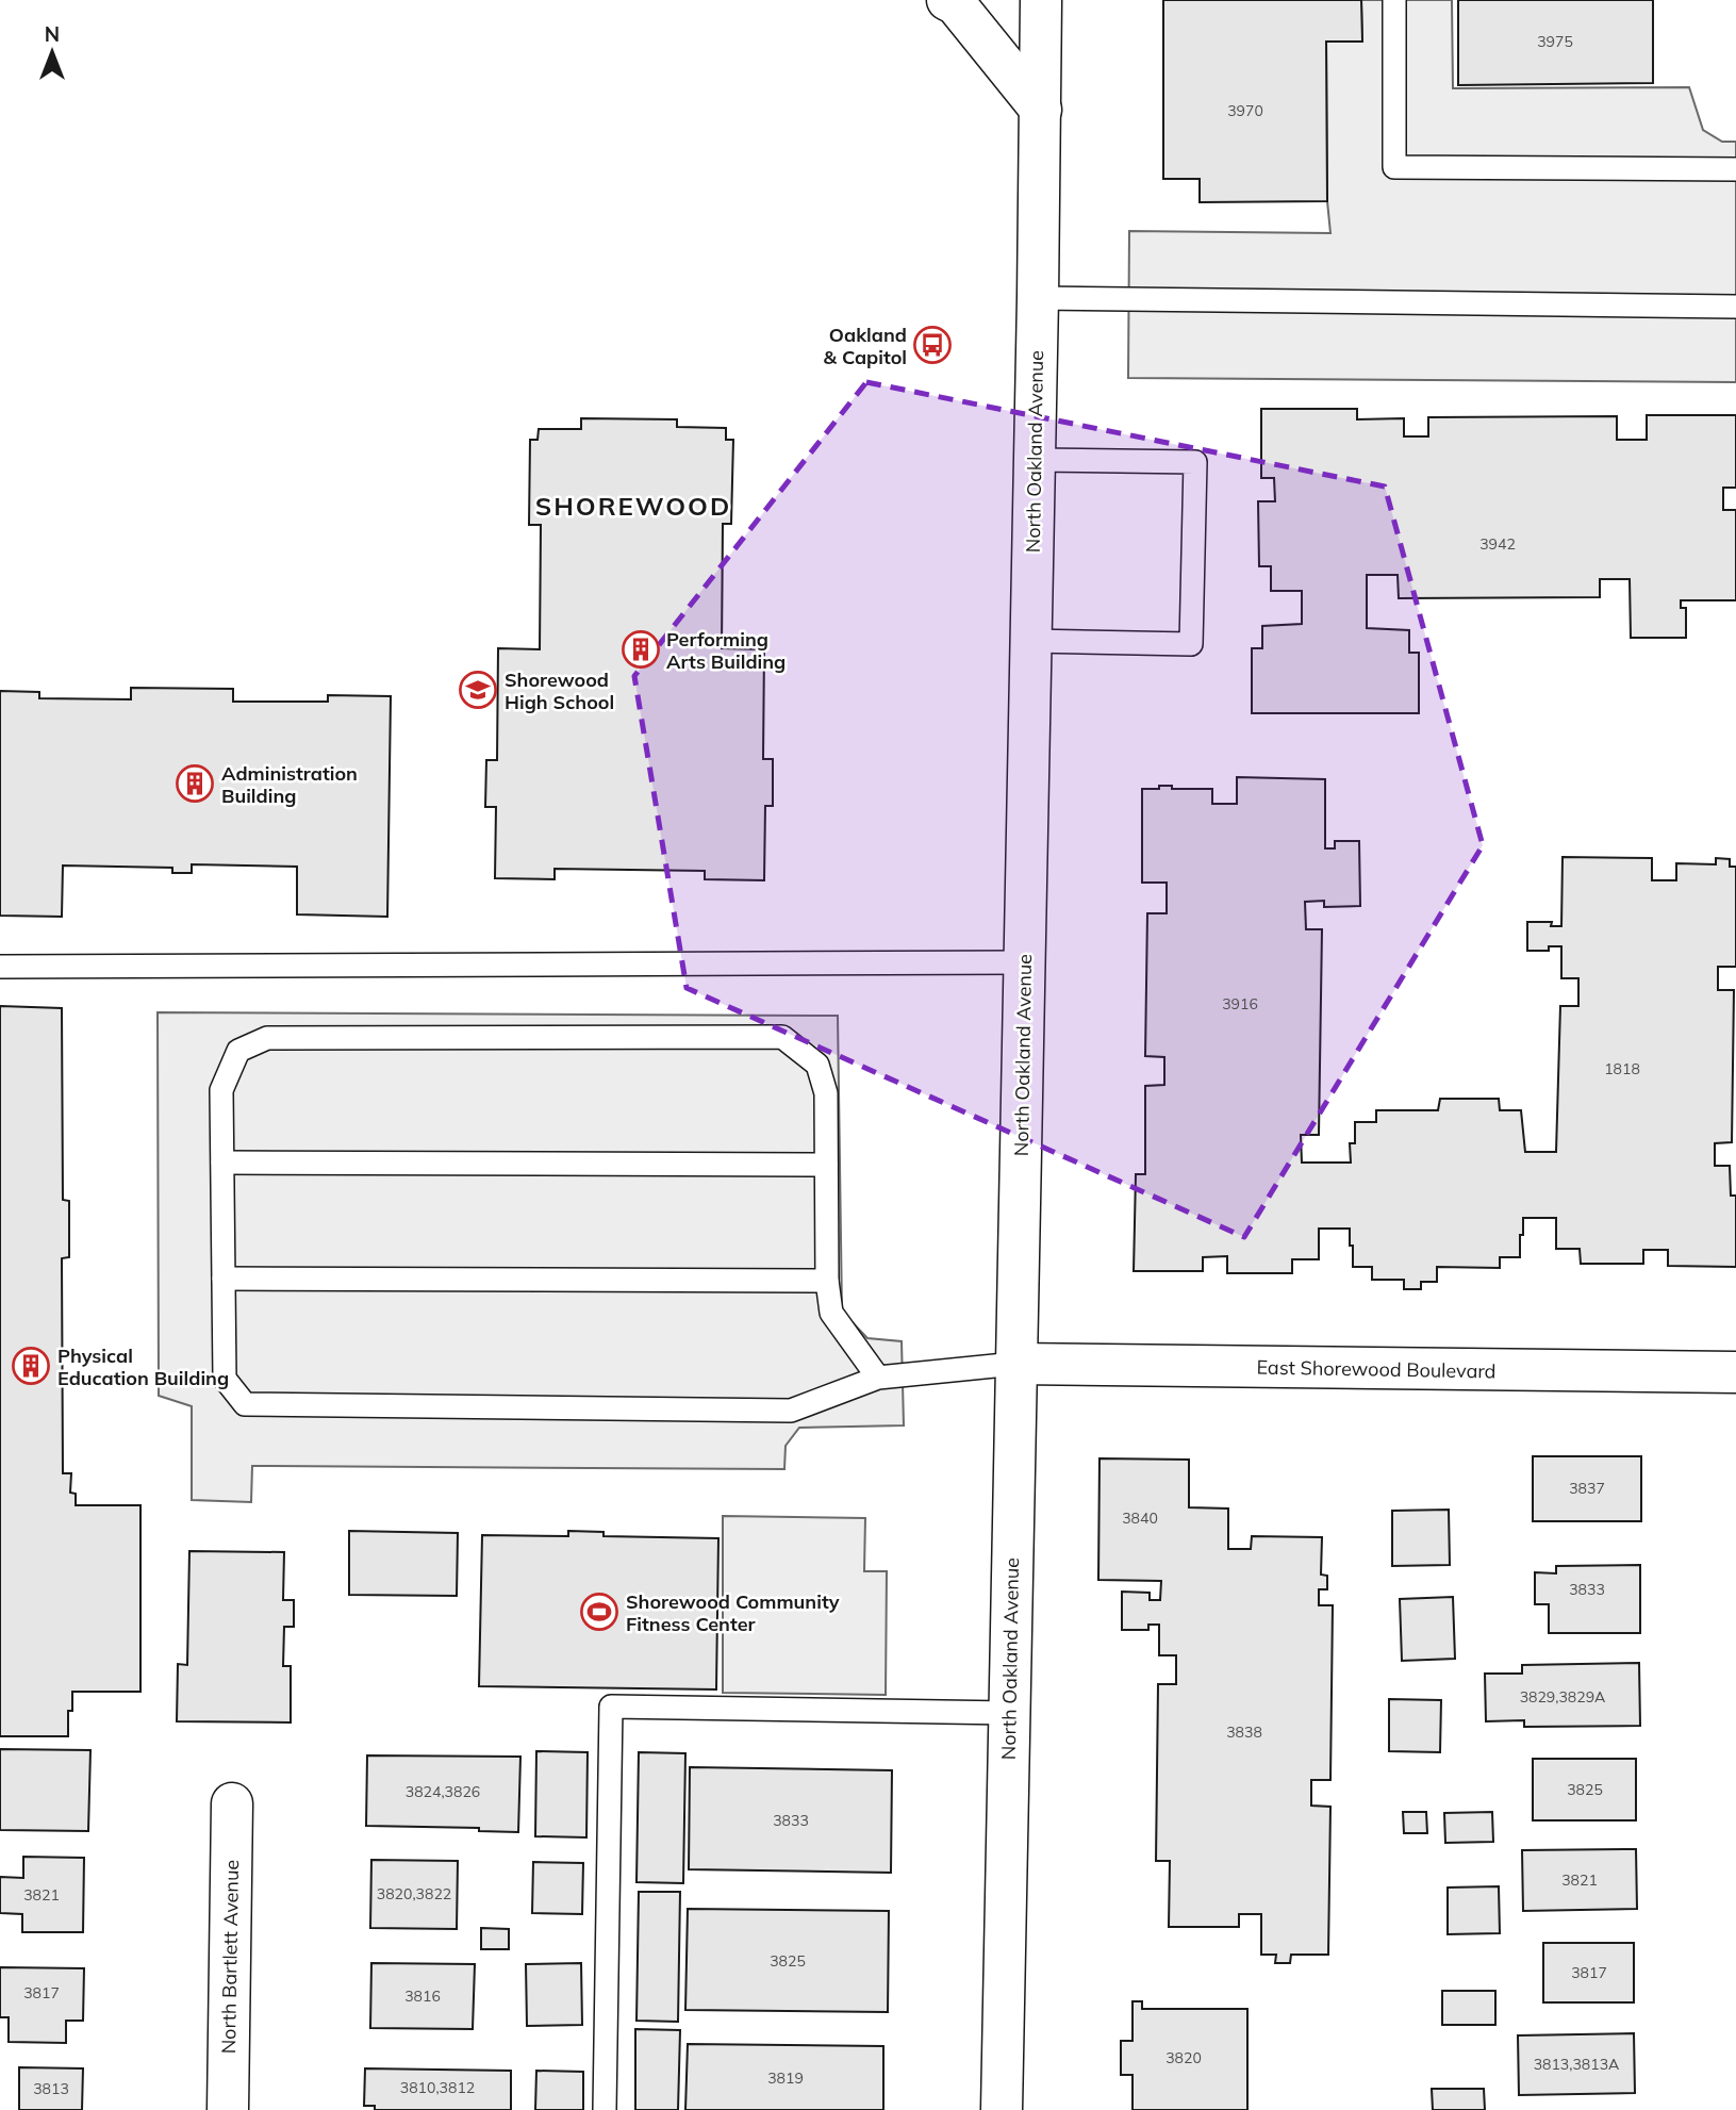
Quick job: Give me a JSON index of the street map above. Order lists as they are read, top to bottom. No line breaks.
{"streets":{"main road":["North Oakland Avenue","East Shorewood Boulevard","North Bartlett Avenue"]},"crossings":[["North Oakland Avenue","East Shorewood Boulevard"]],"districts":["SHOREWOOD"],"places":{"bus stop":["Oakland & Capitol"],"building":["Performing Arts Building","Administration Building","Physical Education Building"],"school or university":["Shorewood High School"],"sports":["Shorewood Community Fitness Center"]},"house_numbers":["3975","3970","3942","3916","1818","3837","3840","3833","3829,3829A","3838","3825","3824,3826","3833","3821","3820,3822","3821","3825","3817","3817","3816","3820","3813,3813A","3819","3810,3812","3813"],"north":"top"}
